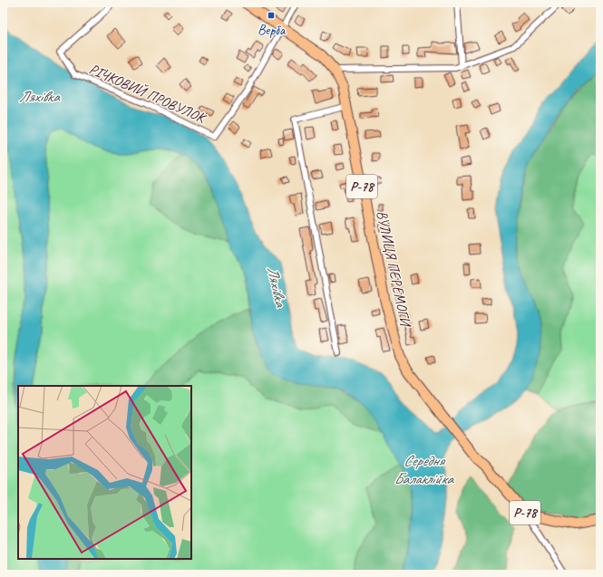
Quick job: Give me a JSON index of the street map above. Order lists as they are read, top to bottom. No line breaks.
{"streets":{"main road":["Р-78","ВУЛИЦЯ ПЕРЕМОГИ"],"street":["РІЧКОВИЙ ПРОВУЛОК"]},"crossings":[["РІЧКОВИЙ ПРОВУЛОК","ВУЛИЦЯ ПЕРЕМОГИ"],["Р-78","ВУЛИЦЯ ПЕРЕМОГИ"]],"water":["Ляхівка","Середня Балаклійка"],"places":{"transit":["Верба"]}}
